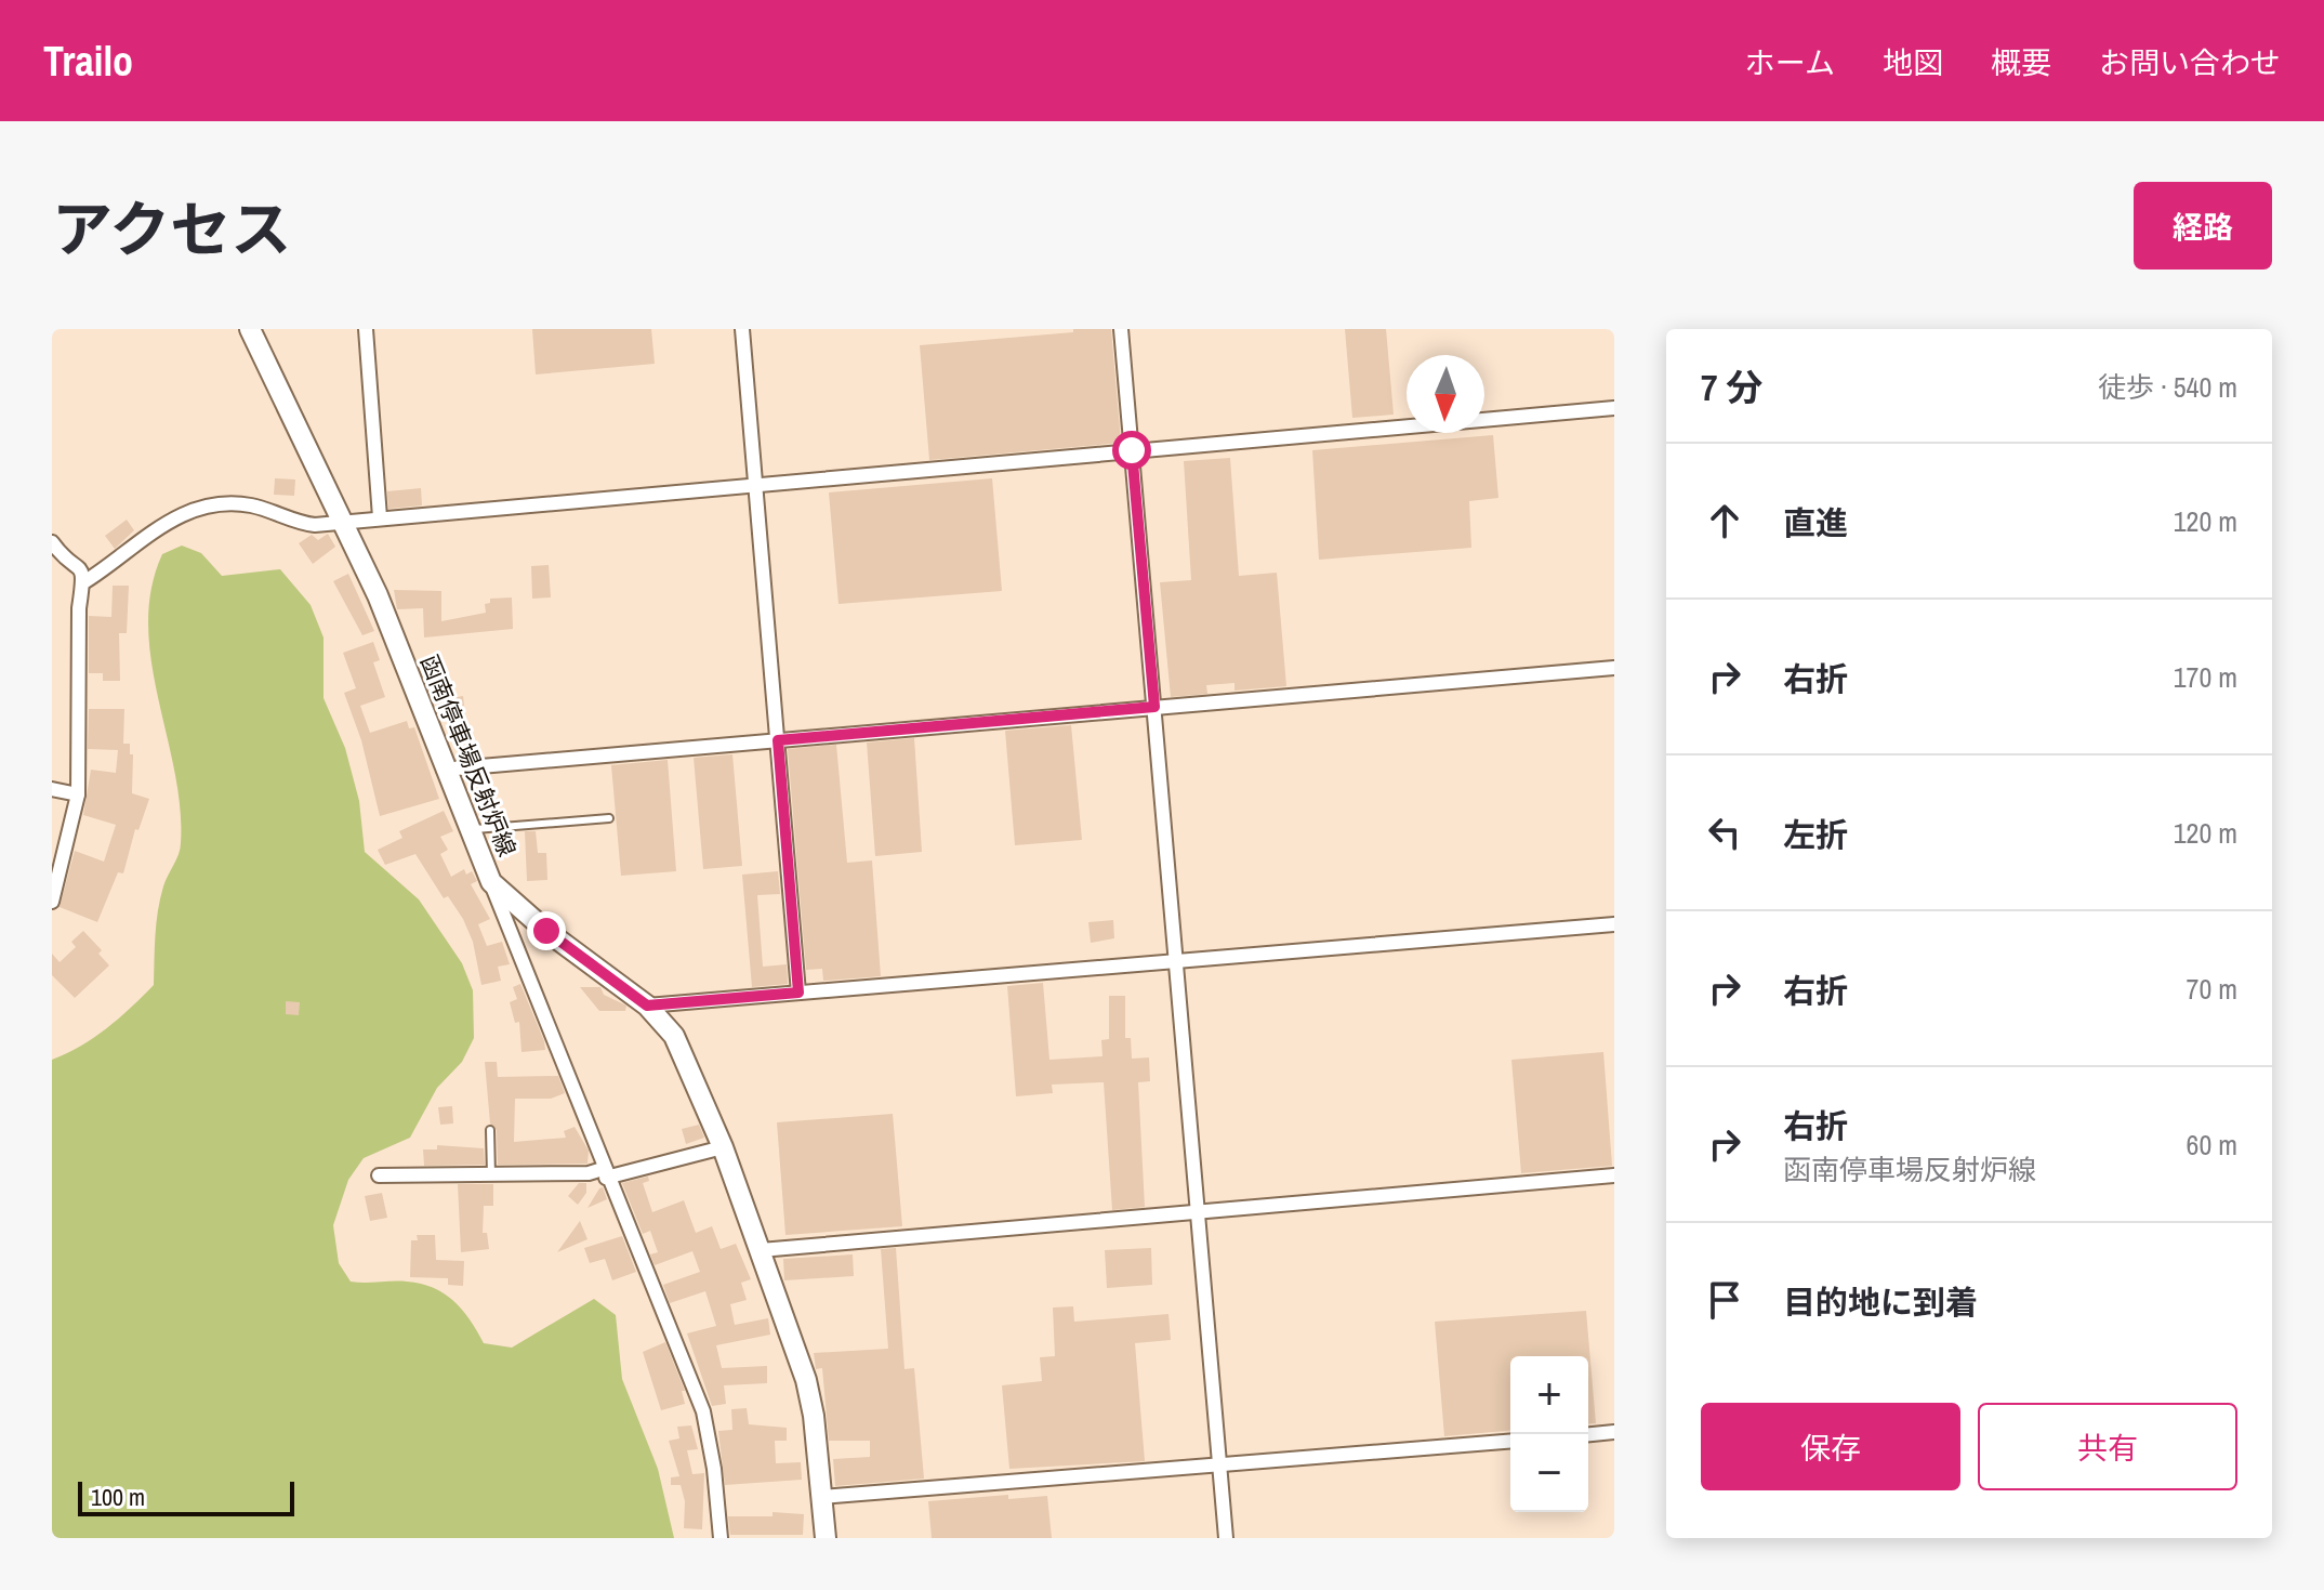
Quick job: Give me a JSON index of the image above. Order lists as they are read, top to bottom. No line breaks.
{"streets":{"main road":["函南停車場反射炉線"]},"scale_bar":"100 m","north":"bottom","page":{"header":"Trailo","nav":["ホーム","地図","概要","お問い合わせ"],"title":"アクセス","buttons":["経路",["保存","共有"]],"heading":["7 分","徒歩 · 540 m"],"list":[["直進","120 m"],["右折","170 m"],["左折","120 m"],["右折","70 m"],["右折","函南停車場反射炉線","60 m"],"目的地に到着"],"map_buttons":["+","−"],"scale":"100 m"}}
